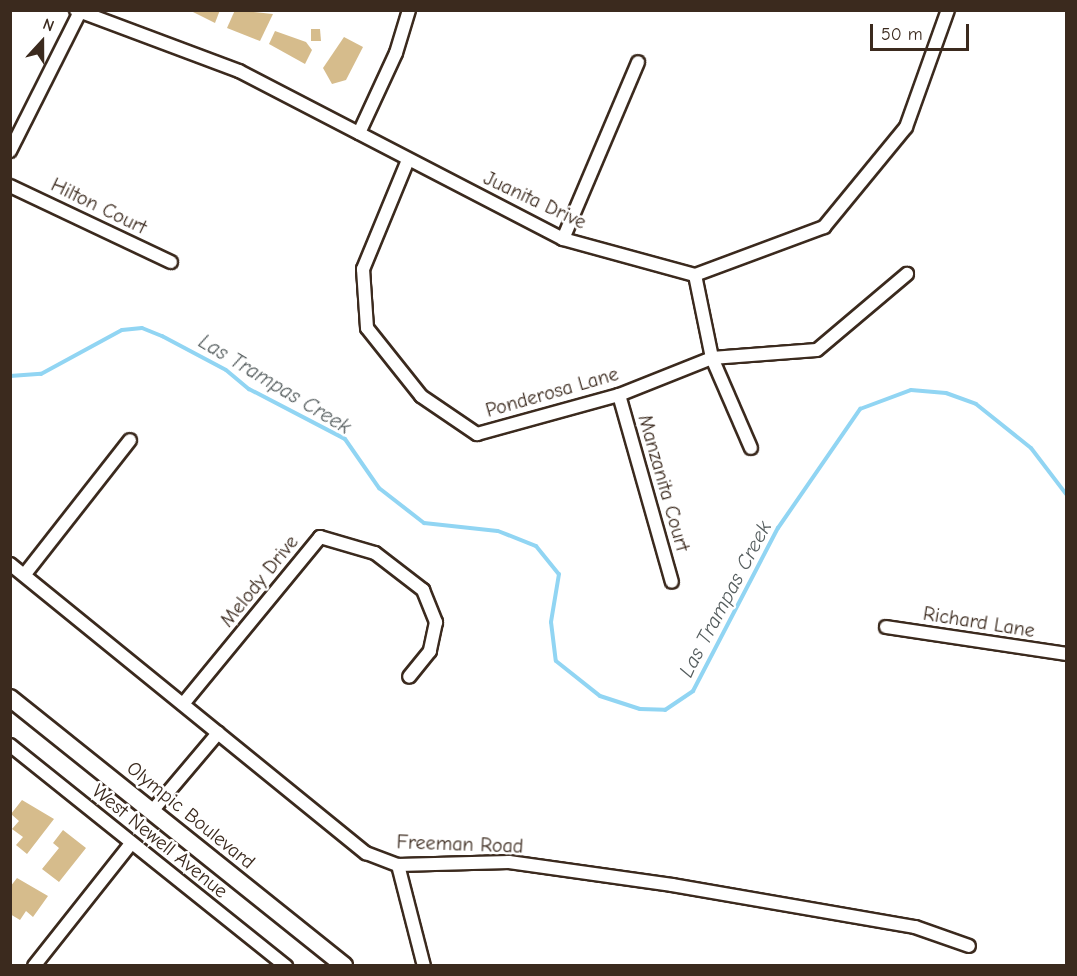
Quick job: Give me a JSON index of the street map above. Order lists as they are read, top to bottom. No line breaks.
{"streets":{"main road":["Olympic Boulevard"],"street":["Juanita Drive","Hilton Court","Ponderosa Lane","Manzanita Court","Melody Drive","Richard Lane","West Newell Avenue","Freeman Road"]},"crossings":[["Juanita Drive","Ponderosa Lane"],["Ponderosa Lane","Manzanita Court"],["Melody Drive","Freeman Road"]],"water":["Las Trampas Creek"],"scale_bar":"50 m","north":"top"}
